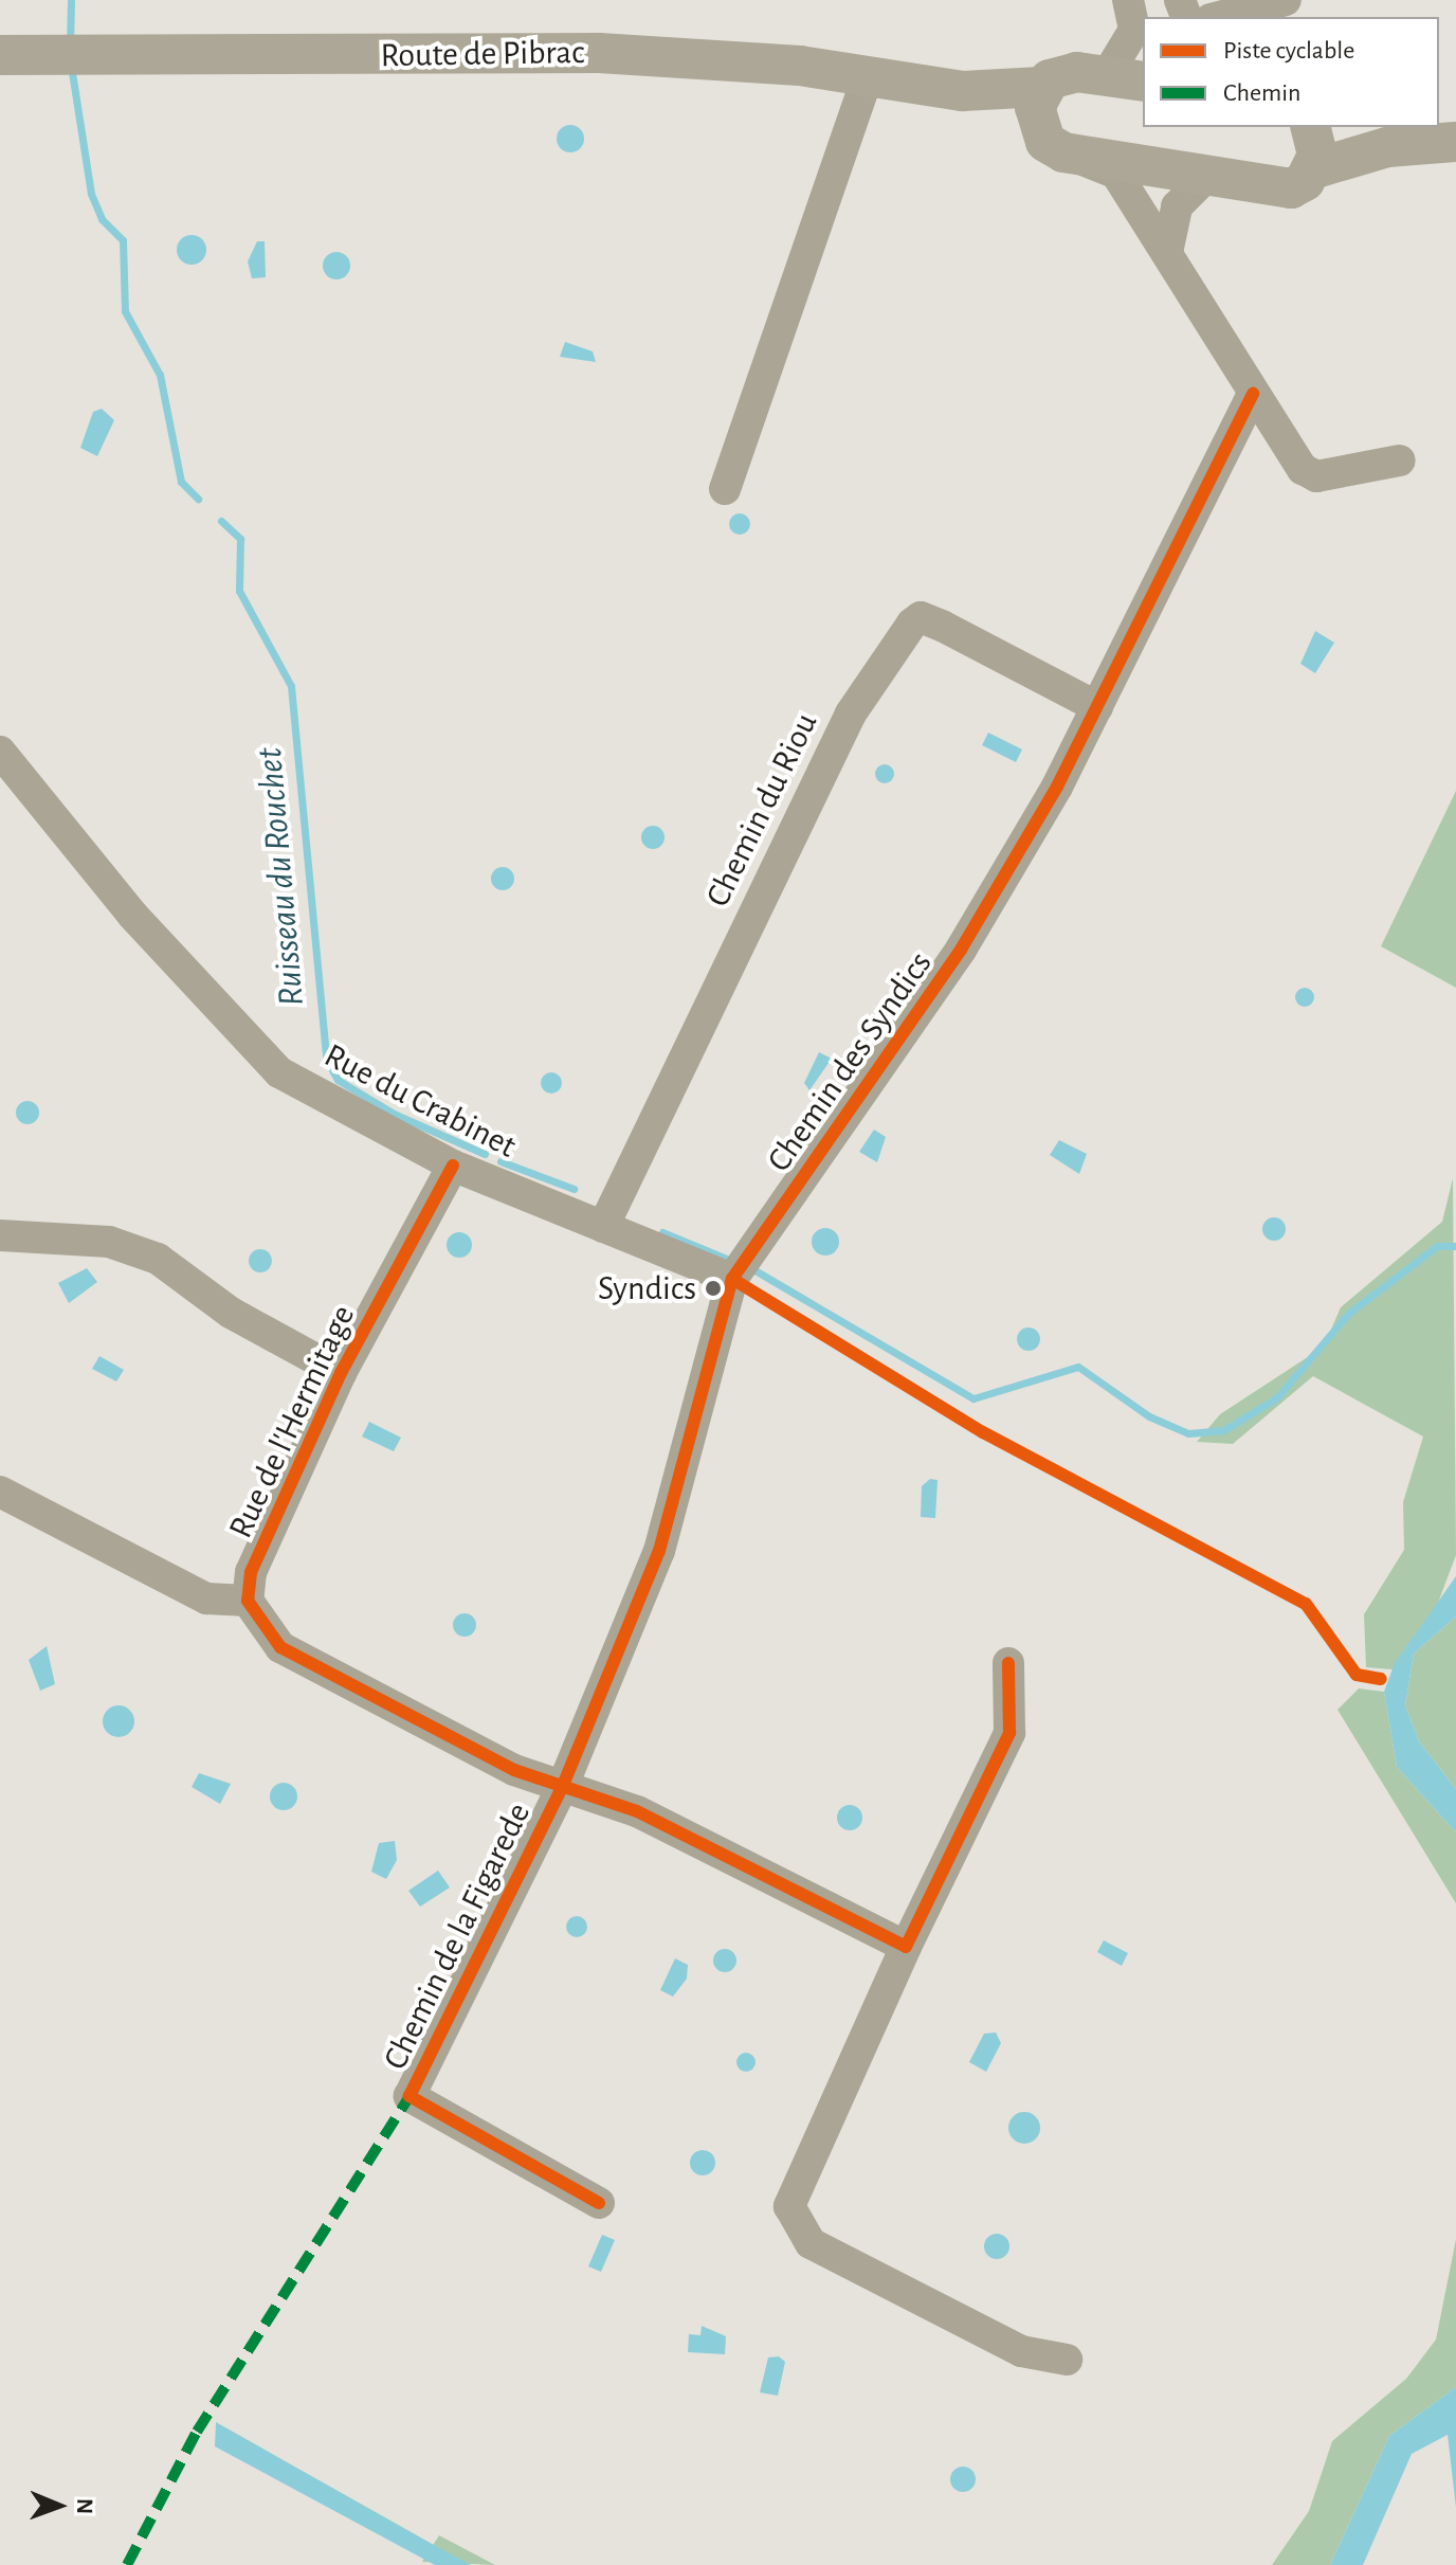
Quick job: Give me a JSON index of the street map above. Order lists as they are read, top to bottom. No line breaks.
{"streets":{"main road":["Route de Pibrac"],"street":["Chemin du Riou","Chemin des Syndics","Rue du Crabinet","Rue de l'Hermitage","Chemin de la Figarede"]},"crossings":[["Chemin du Riou","Chemin des Syndics"],["Chemin du Riou","Rue du Crabinet"],["Chemin des Syndics","Rue du Crabinet"],["Chemin des Syndics","Chemin de la Figarede"],["Rue du Crabinet","Rue de l'Hermitage"]],"water":["Ruisseau du Rouchet"],"places":["Syndics"],"legend":["Piste cyclable","Chemin"],"north":"right"}
